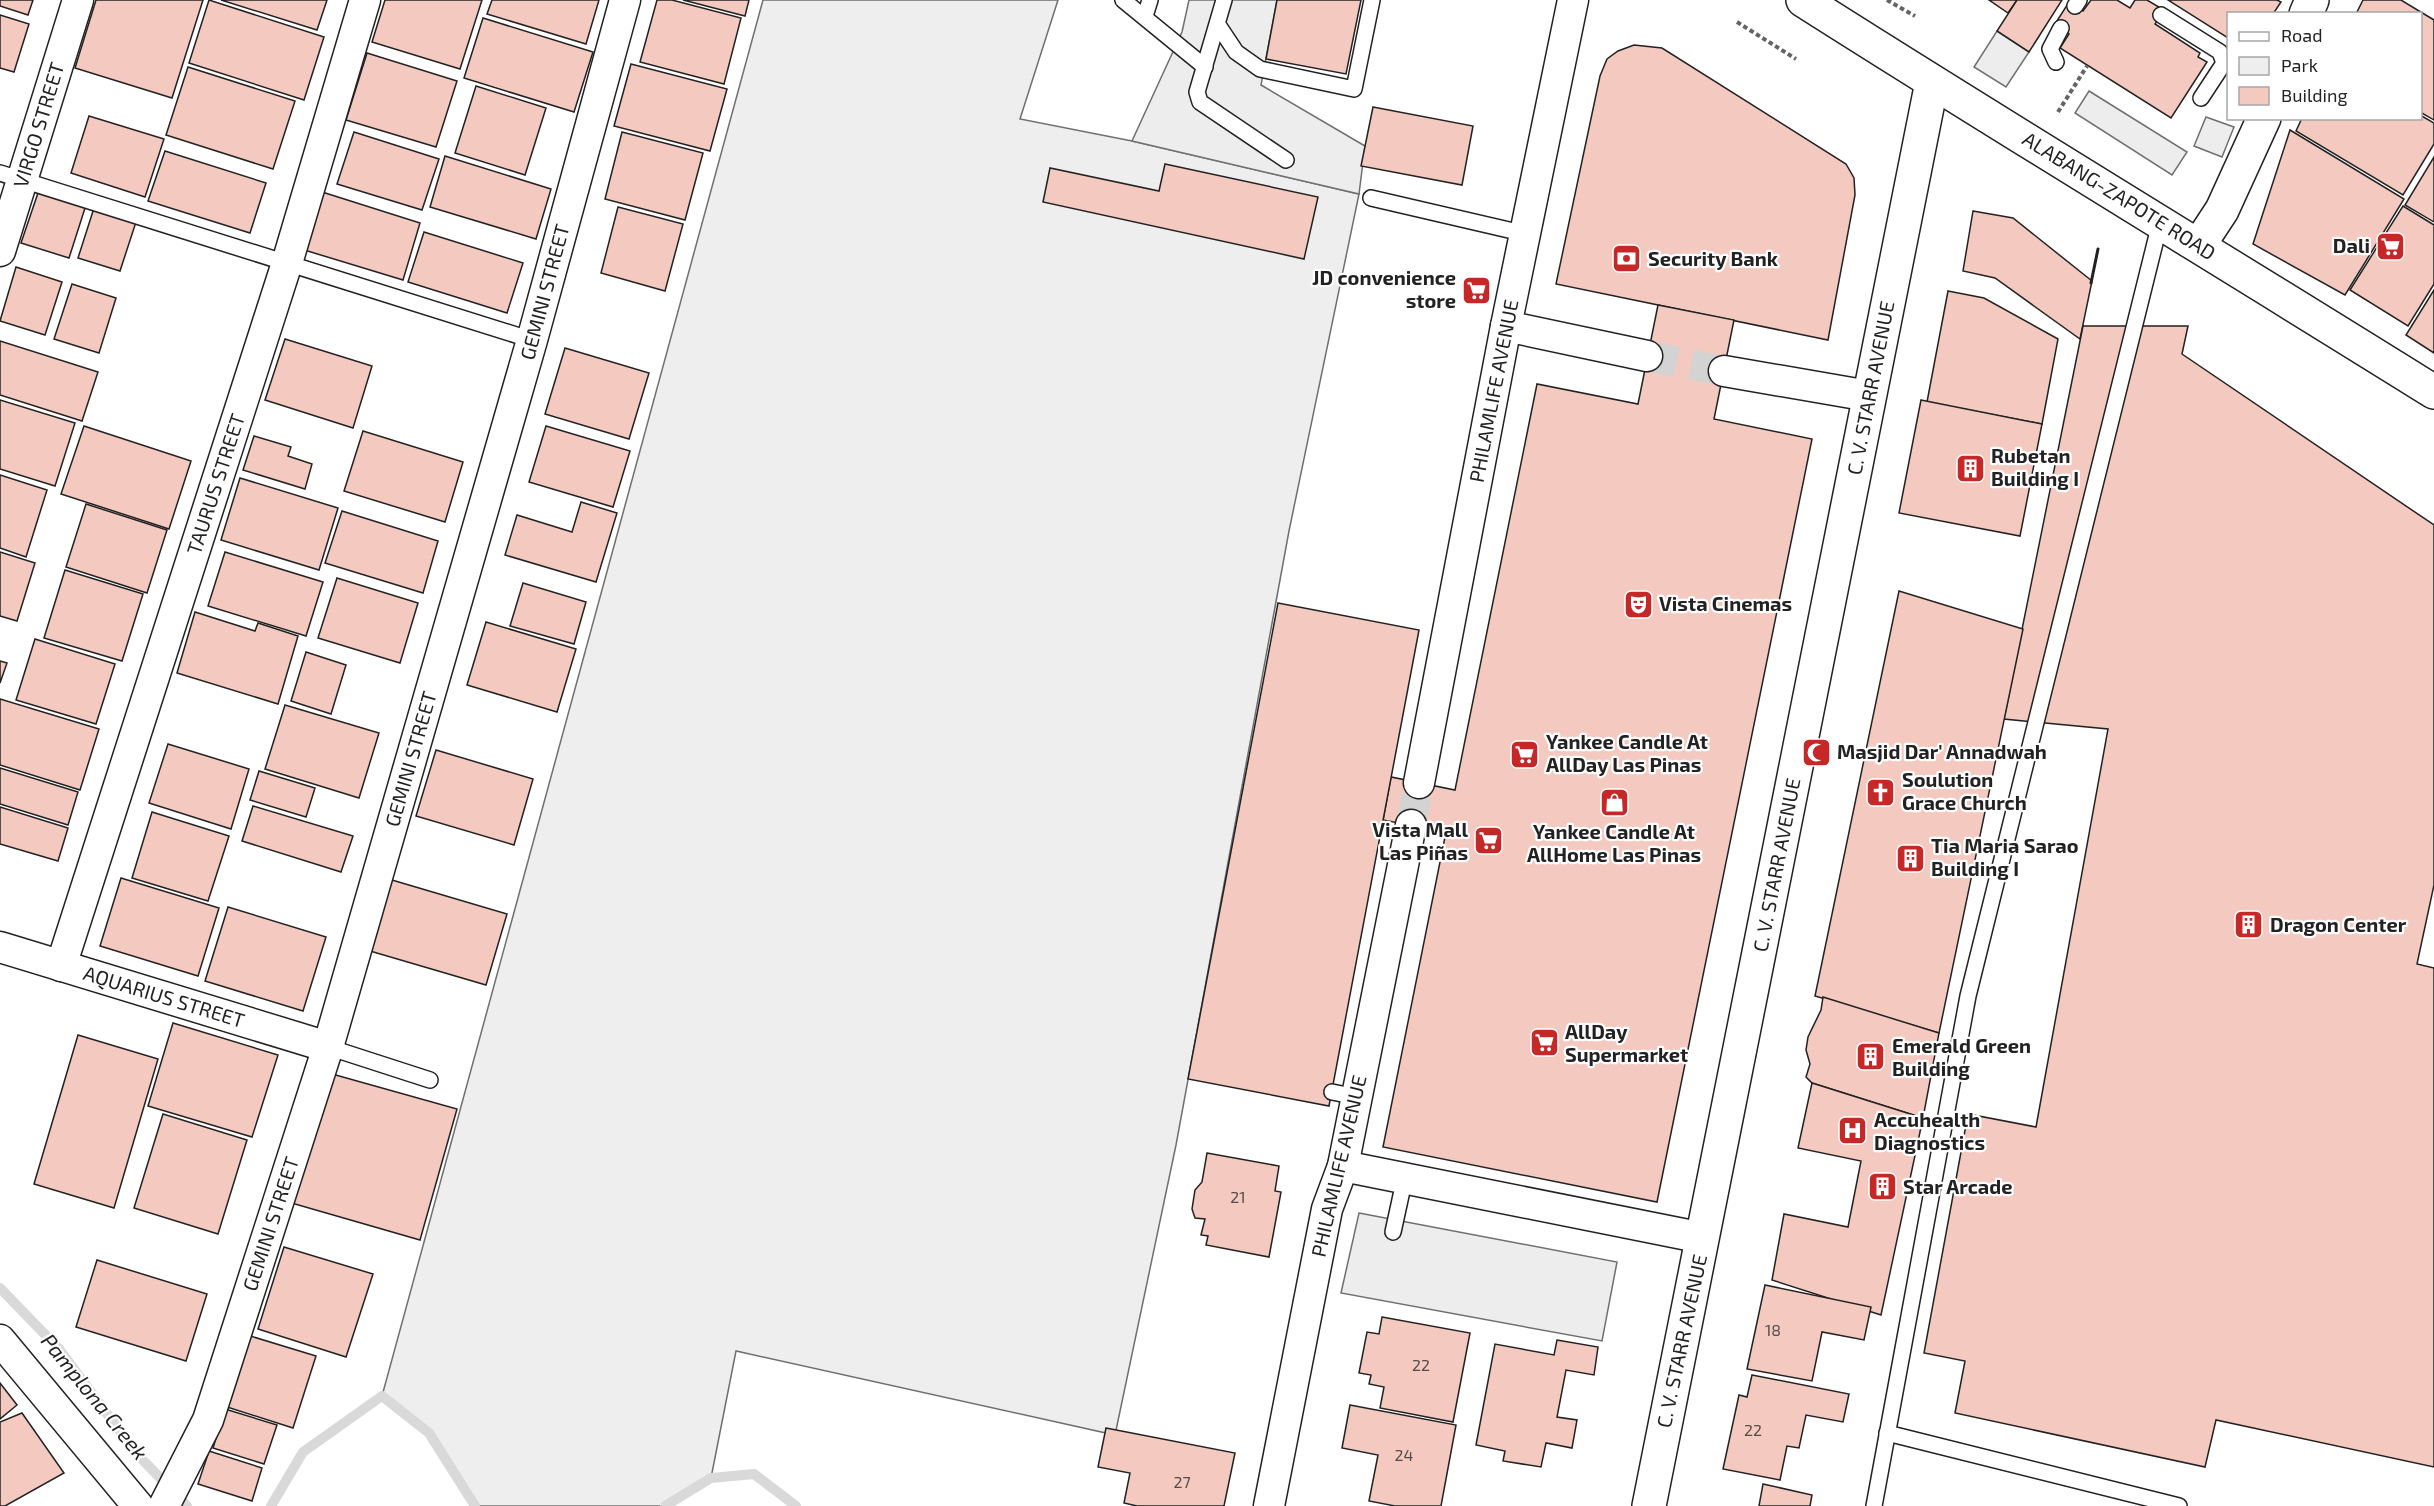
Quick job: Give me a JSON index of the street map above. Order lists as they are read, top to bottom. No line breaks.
{"streets":{"main road":["ALABANG-ZAPOTE ROAD","C. V. STARR AVENUE"],"street":["VIRGO STREET","GEMINI STREET","PHILAMLIFE AVENUE","TAURUS STREET","AQUARIUS STREET"]},"crossings":[["ALABANG-ZAPOTE ROAD","C. V. STARR AVENUE"],["GEMINI STREET","AQUARIUS STREET"],["TAURUS STREET","AQUARIUS STREET"]],"water":["Pamplona Creek"],"places":{"supermarket":["Dali","JD convenience store","Yankee Candle At AllDay Las Pinas","Vista Mall Las Piñas","AllDay Supermarket"],"bank":["Security Bank"],"building":["Rubetan Building I","Tia Maria Sarao Building I","Dragon Center","Emerald Green Building","Star Arcade"],"theatre":["Vista Cinemas"],"mosque":["Masjid Dar' Annadwah"],"church":["Soulution Grace Church"],"shop":["Yankee Candle At AllHome Las Pinas"],"hospital":["Accuhealth Diagnostics"]},"house_numbers":["21","18","22","22","24","27"],"legend":["Road","Park","Building"]}
